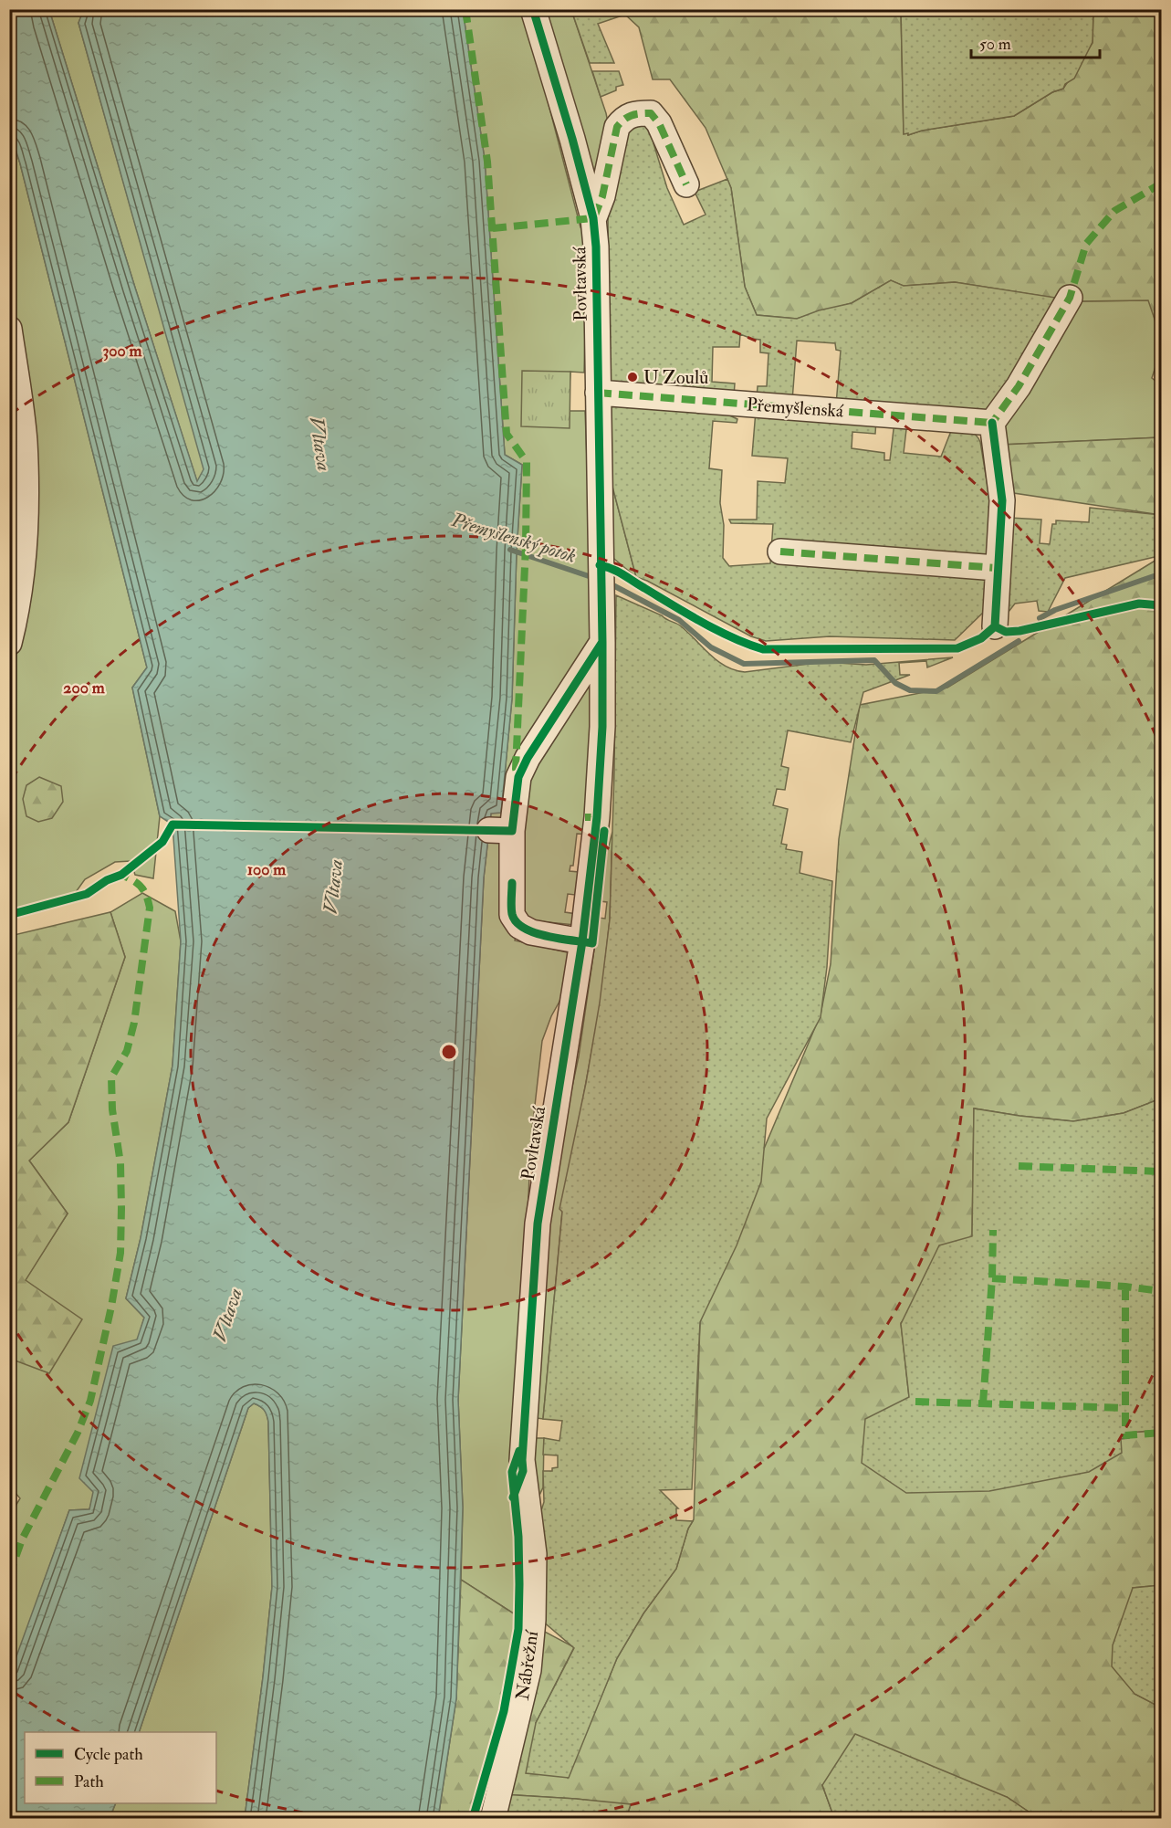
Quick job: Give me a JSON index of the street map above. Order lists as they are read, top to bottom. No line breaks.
{"streets":{"street":["Povltavská","Přemyšlenská","Nábřežní"]},"crossings":[["Povltavská","Přemyšlenská"],["Povltavská","Nábřežní"]],"water":["Vltava","Přemyšlenský potok"],"places":["U Zoulů"],"legend":["Cycle path","Path"],"scale_bar":"50 m","rings":["300 m","200 m","100 m"]}
